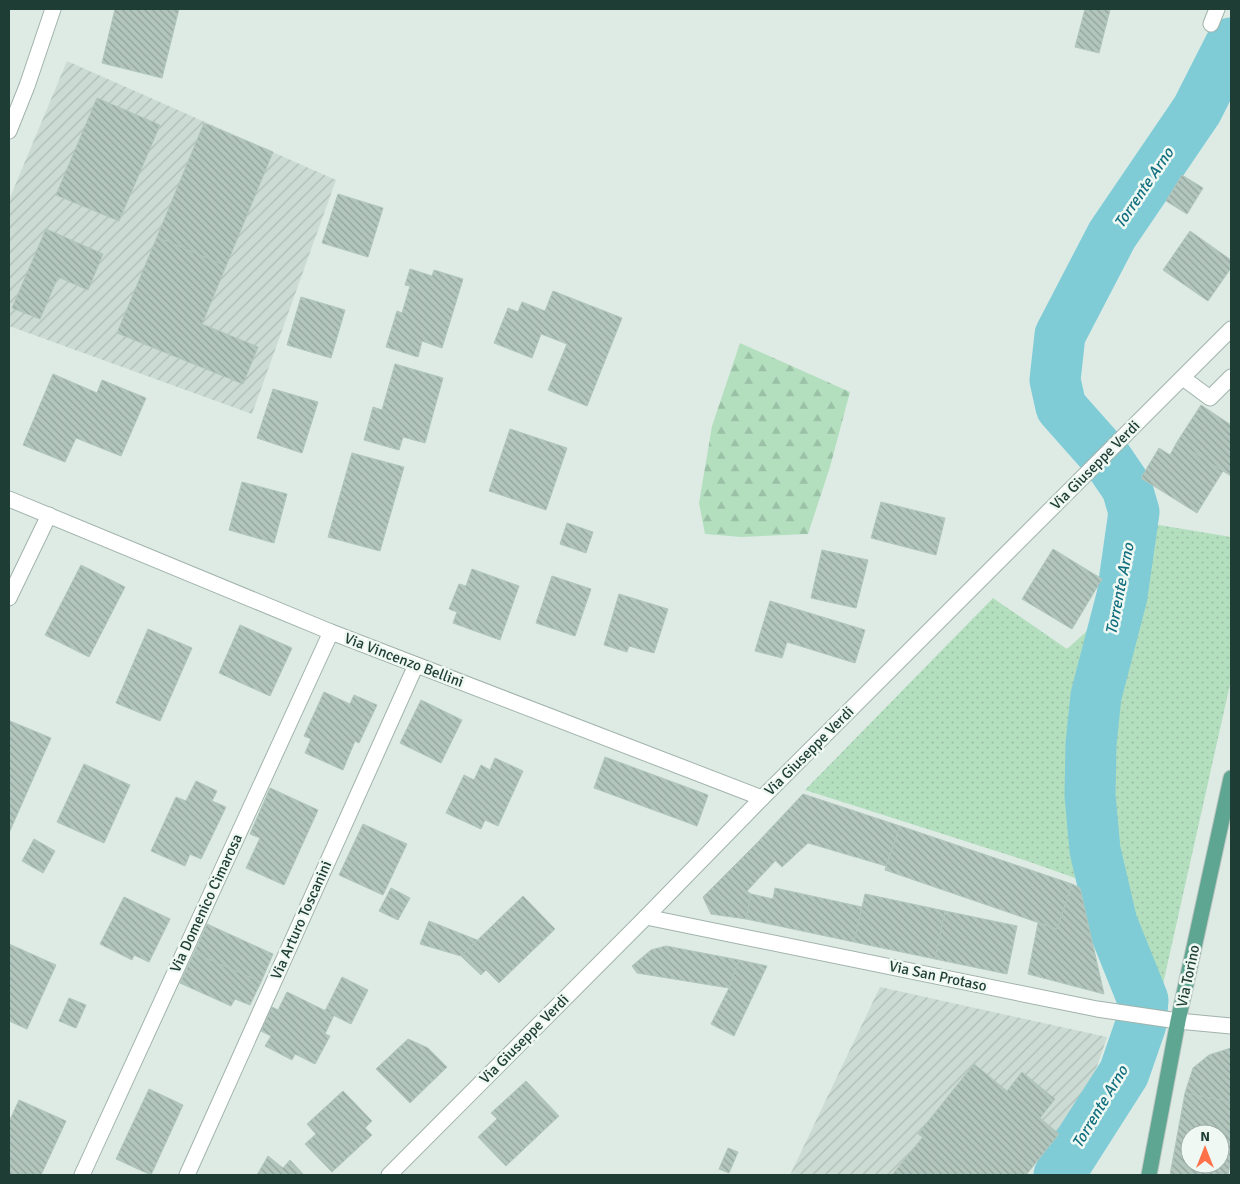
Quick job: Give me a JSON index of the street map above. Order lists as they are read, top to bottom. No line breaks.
{"streets":{"main road":["Via Torino"],"street":["Via Giuseppe Verdi","Via Vincenzo Bellini","Via Domenico Cimarosa","Via Arturo Toscanini","Via San Protaso"]},"crossings":[["Via Giuseppe Verdi","Via Vincenzo Bellini"],["Via Giuseppe Verdi","Via San Protaso"],["Via Vincenzo Bellini","Via Domenico Cimarosa"],["Via Vincenzo Bellini","Via Arturo Toscanini"],["Via San Protaso","Via Torino"]],"water":["Torrente Arno"],"north":"top"}
